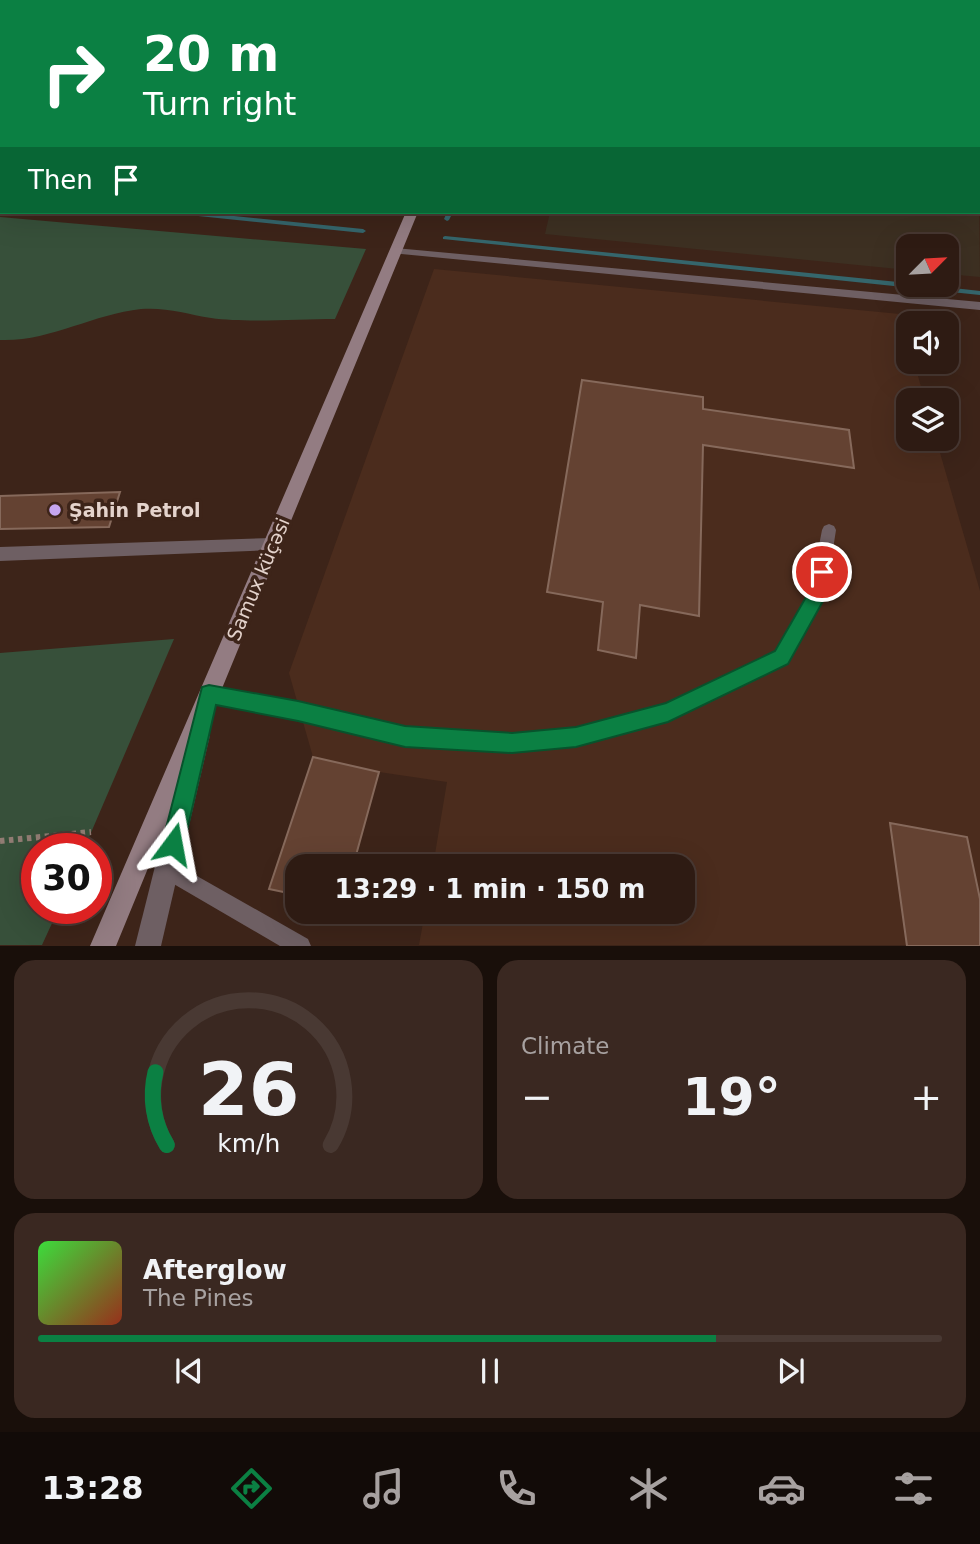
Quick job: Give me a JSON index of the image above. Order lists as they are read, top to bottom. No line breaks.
{"streets":{"main road":["Samux küçəsi"]},"places":["Şahin Petrol"],"north":"top right","page":{"turn":["20 m","Turn right"],"then":"Then","limit":"30","trip":"13:29 · 1 min · 150 m","tile":"Climate","heat":["−","19°","+"],"song":["Afterglow","The Pines"],"tabs":"13:28","gauge":["26","km/h"]}}
